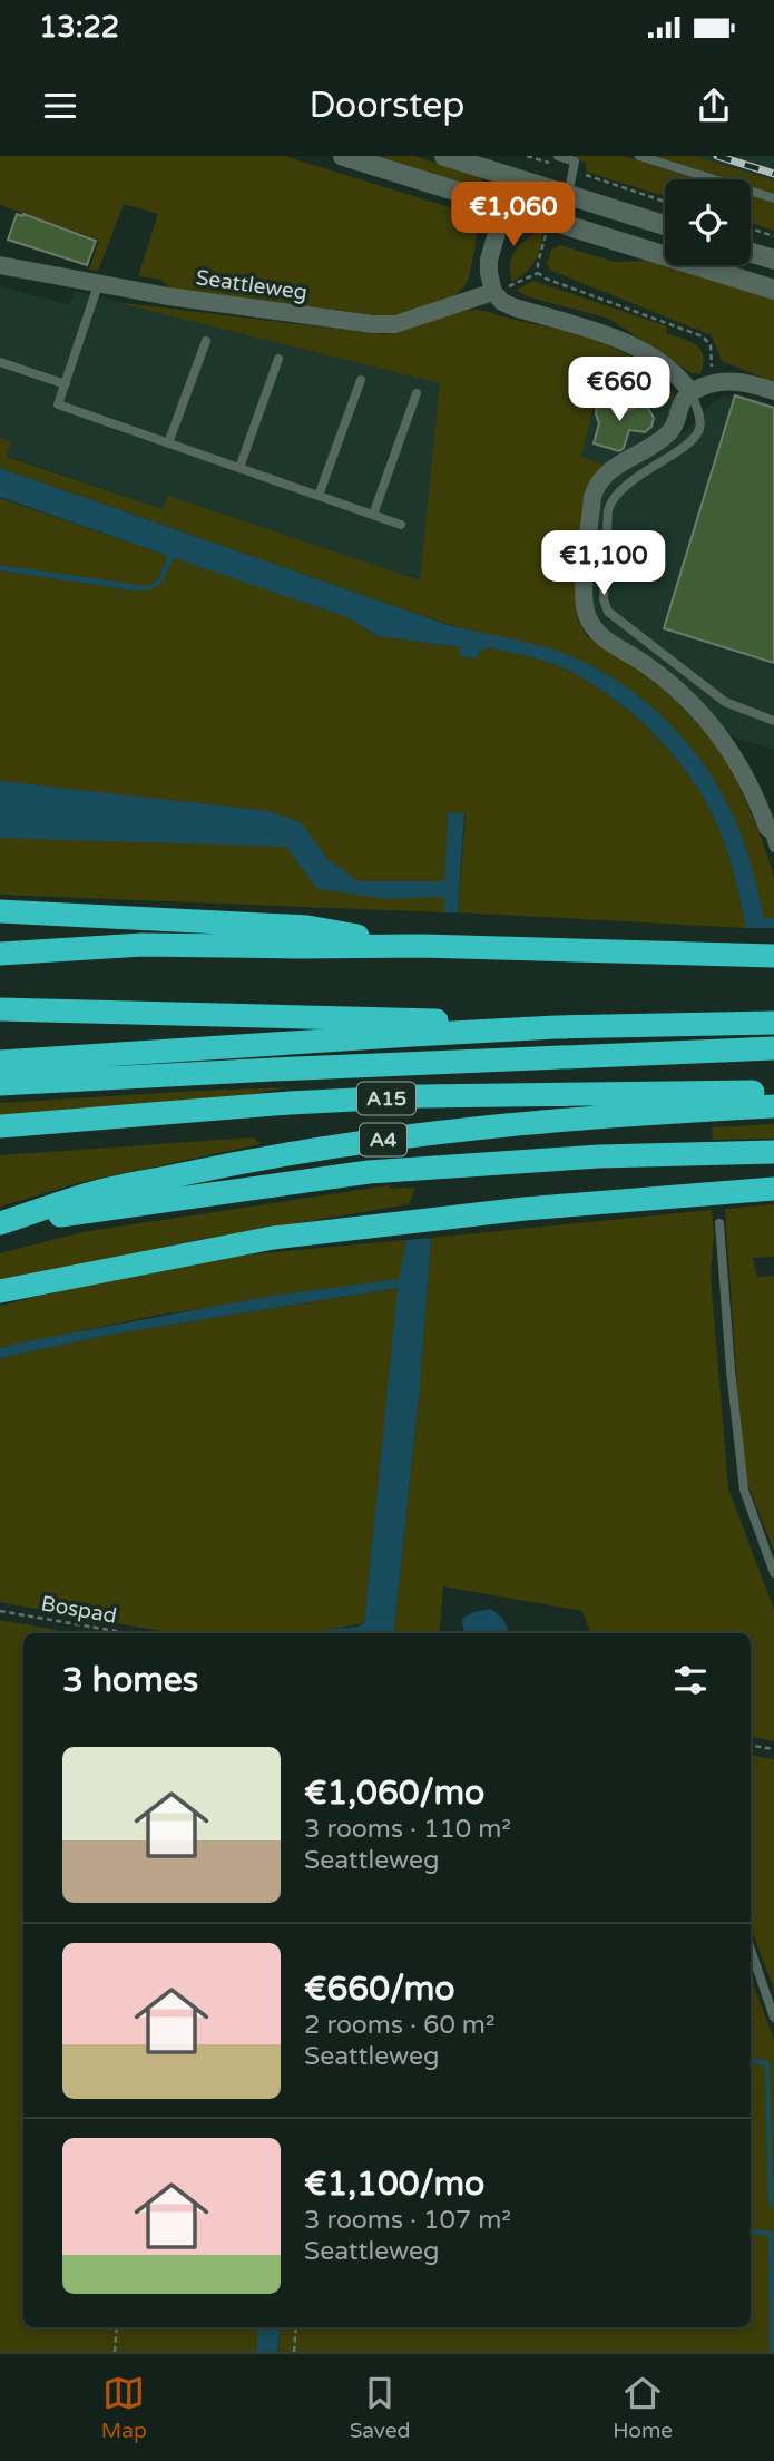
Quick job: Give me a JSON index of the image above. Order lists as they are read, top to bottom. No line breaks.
{"streets":{"highway":["A15","A4"],"street":["Seattleweg"],"path":["Bospad"]},"page":{"status":"13:22","header":"Doorstep","price":["€1,060","€660","€1,100"],"heading":"3 homes","list":[{"name":"€1,060/mo","note":"3 rooms · 110 m² · Seattleweg"},{"name":"€660/mo","note":"2 rooms · 60 m² · Seattleweg"},{"name":"€1,100/mo","note":"3 rooms · 107 m² · Seattleweg"}],"tabs":["Map","Saved","Home"]}}
